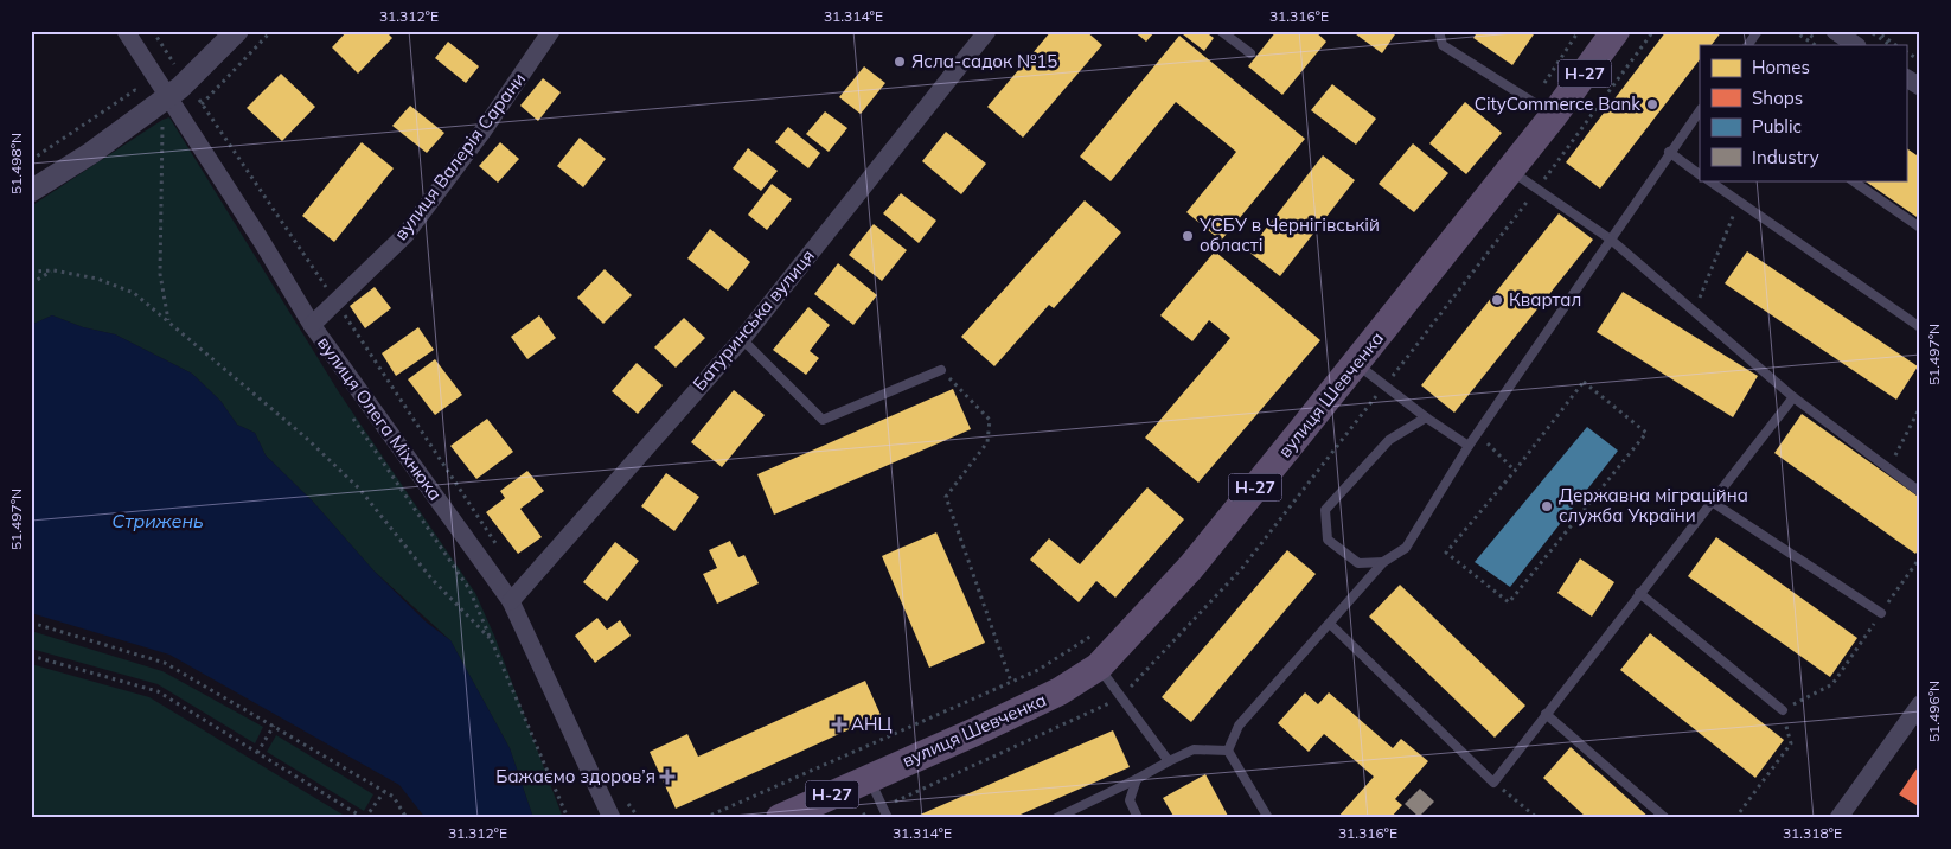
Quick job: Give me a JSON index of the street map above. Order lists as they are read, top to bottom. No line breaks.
{"streets":{"main road":["Н-27","вулиця Шевченка"],"street":["вулиця Валерія Сарани","Батуринська вулиця","вулиця Олега Міхнюка"]},"crossings":[["вулиця Валерія Сарани","вулиця Олега Міхнюка"],["Батуринська вулиця","вулиця Олега Міхнюка"]],"water":["Стрижень"],"places":{"other":["Ясла-садок №15","CityCommerce Bank","УСБУ в Чернігівській області","Квартал","Державна міграційна служба України"],"health":["АНЦ","Бажаємо здоров’я"]},"legend":["Homes","Shops","Public","Industry"],"coordinates":["31.312°E","31.314°E","31.316°E","51.498°N","51.497°N","51.496°N","31.318°E"]}
